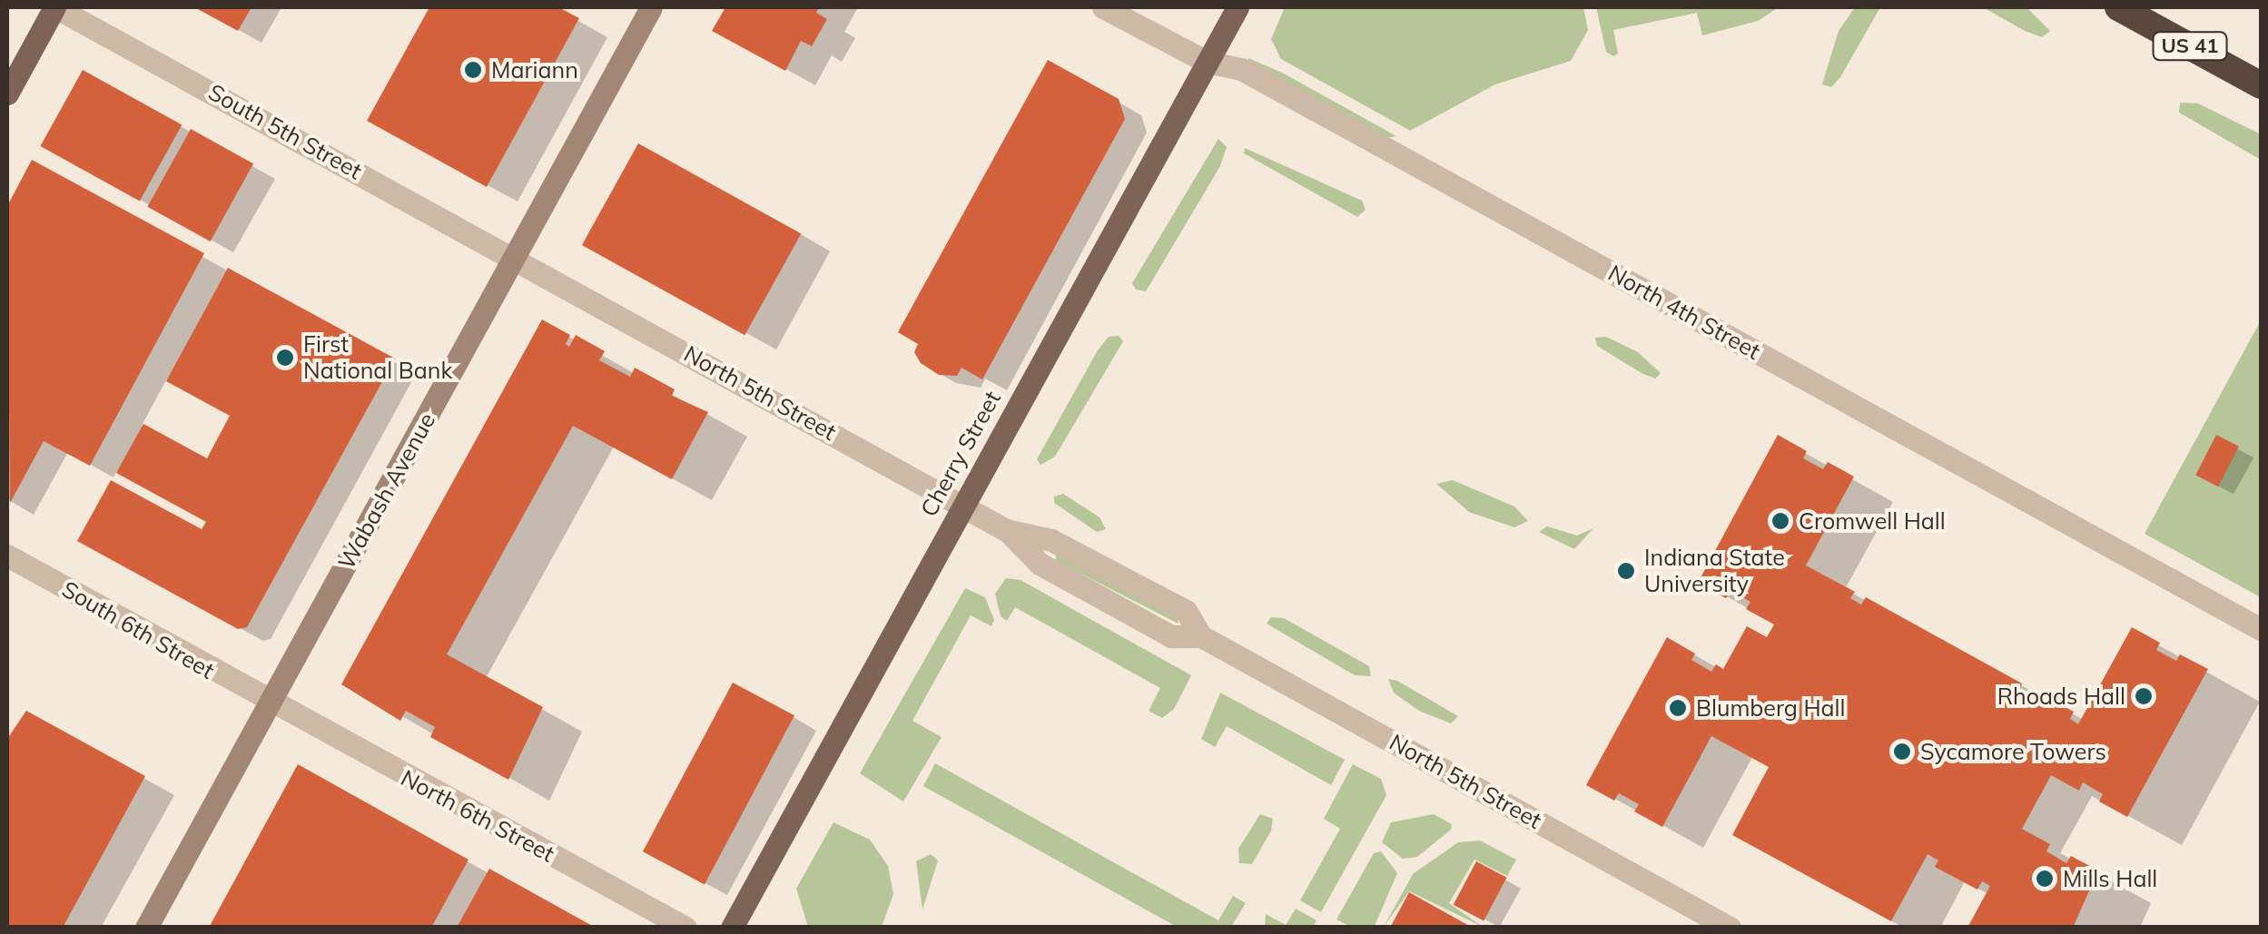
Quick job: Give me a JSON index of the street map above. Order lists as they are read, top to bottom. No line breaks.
{"streets":{"highway":["US 41"],"main road":["Cherry Street"],"street":["South 5th Street","North 4th Street","North 5th Street","Wabash Avenue","South 6th Street","North 6th Street"]},"crossings":[["South 5th Street","North 5th Street"],["South 5th Street","Wabash Avenue"],["North 4th Street","Cherry Street"],["North 5th Street","Cherry Street"],["North 5th Street","Wabash Avenue"],["Wabash Avenue","South 6th Street"],["Wabash Avenue","North 6th Street"],["South 6th Street","North 6th Street"]],"places":["Mariann","First National Bank","Cromwell Hall","Indiana State University","Rhoads Hall","Blumberg Hall","Sycamore Towers","Mills Hall"]}
